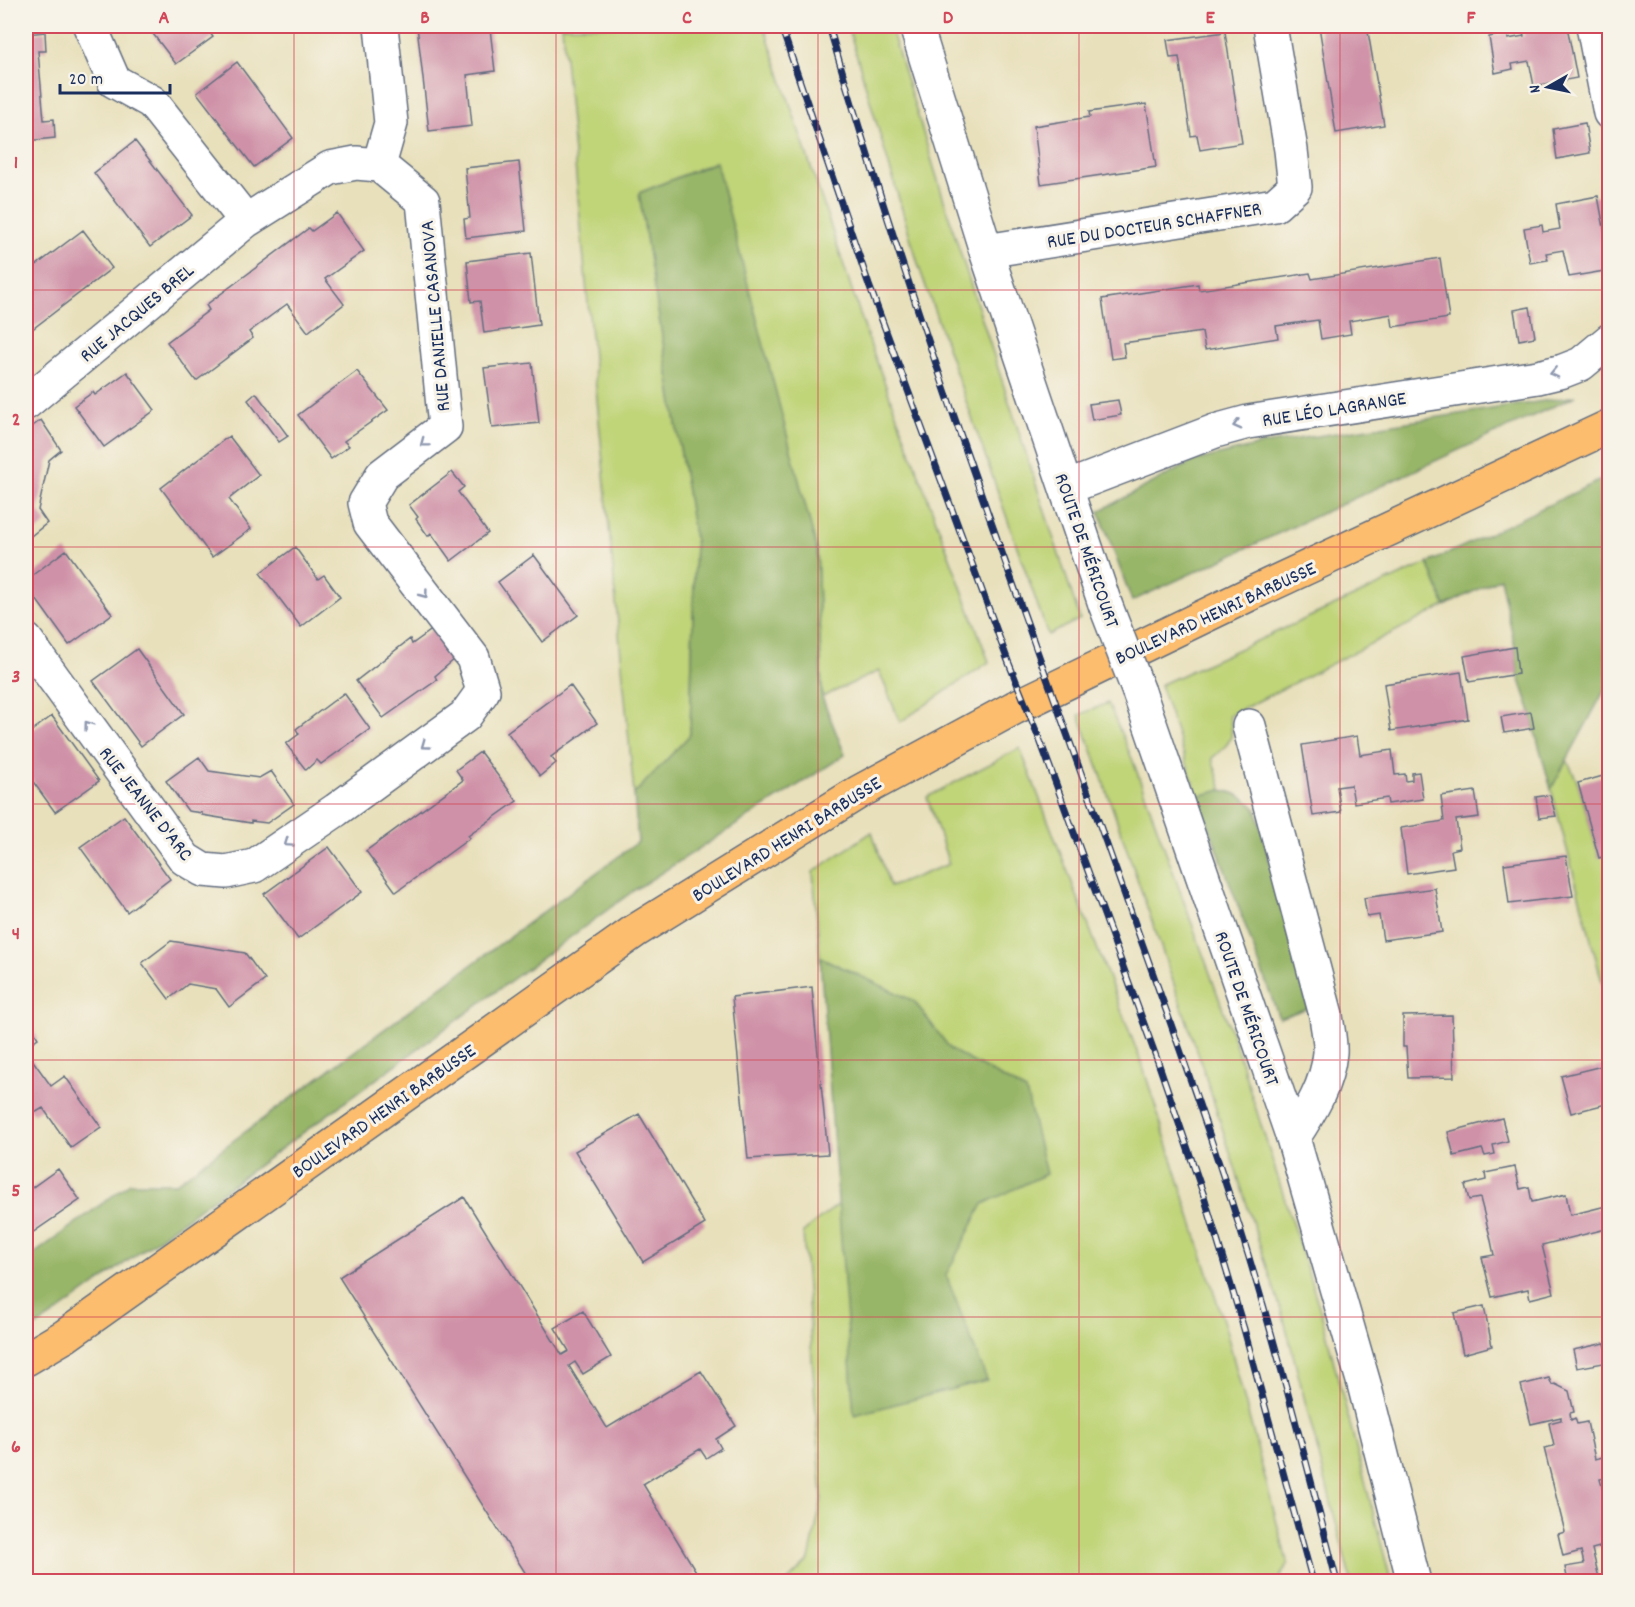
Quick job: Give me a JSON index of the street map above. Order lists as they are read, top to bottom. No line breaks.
{"streets":{"main road":["BOULEVARD HENRI BARBUSSE"],"street":["RUE DU DOCTEUR SCHAFFNER","RUE JACQUES BREL","RUE DANIELLE CASANOVA","RUE LÉO LAGRANGE","ROUTE DE MÉRICOURT","RUE JEANNE D'ARC"]},"crossings":[["RUE DU DOCTEUR SCHAFFNER","ROUTE DE MÉRICOURT"],["RUE JACQUES BREL","RUE DANIELLE CASANOVA"],["RUE DANIELLE CASANOVA","RUE JEANNE D'ARC"],["RUE LÉO LAGRANGE","ROUTE DE MÉRICOURT"]],"one_way":["RUE LÉO LAGRANGE"],"scale_bar":"20 m","north":"left","grid":{"columns":["A","B","C","D","E","F"],"rows":["1","2","3","4","5","6"]}}
